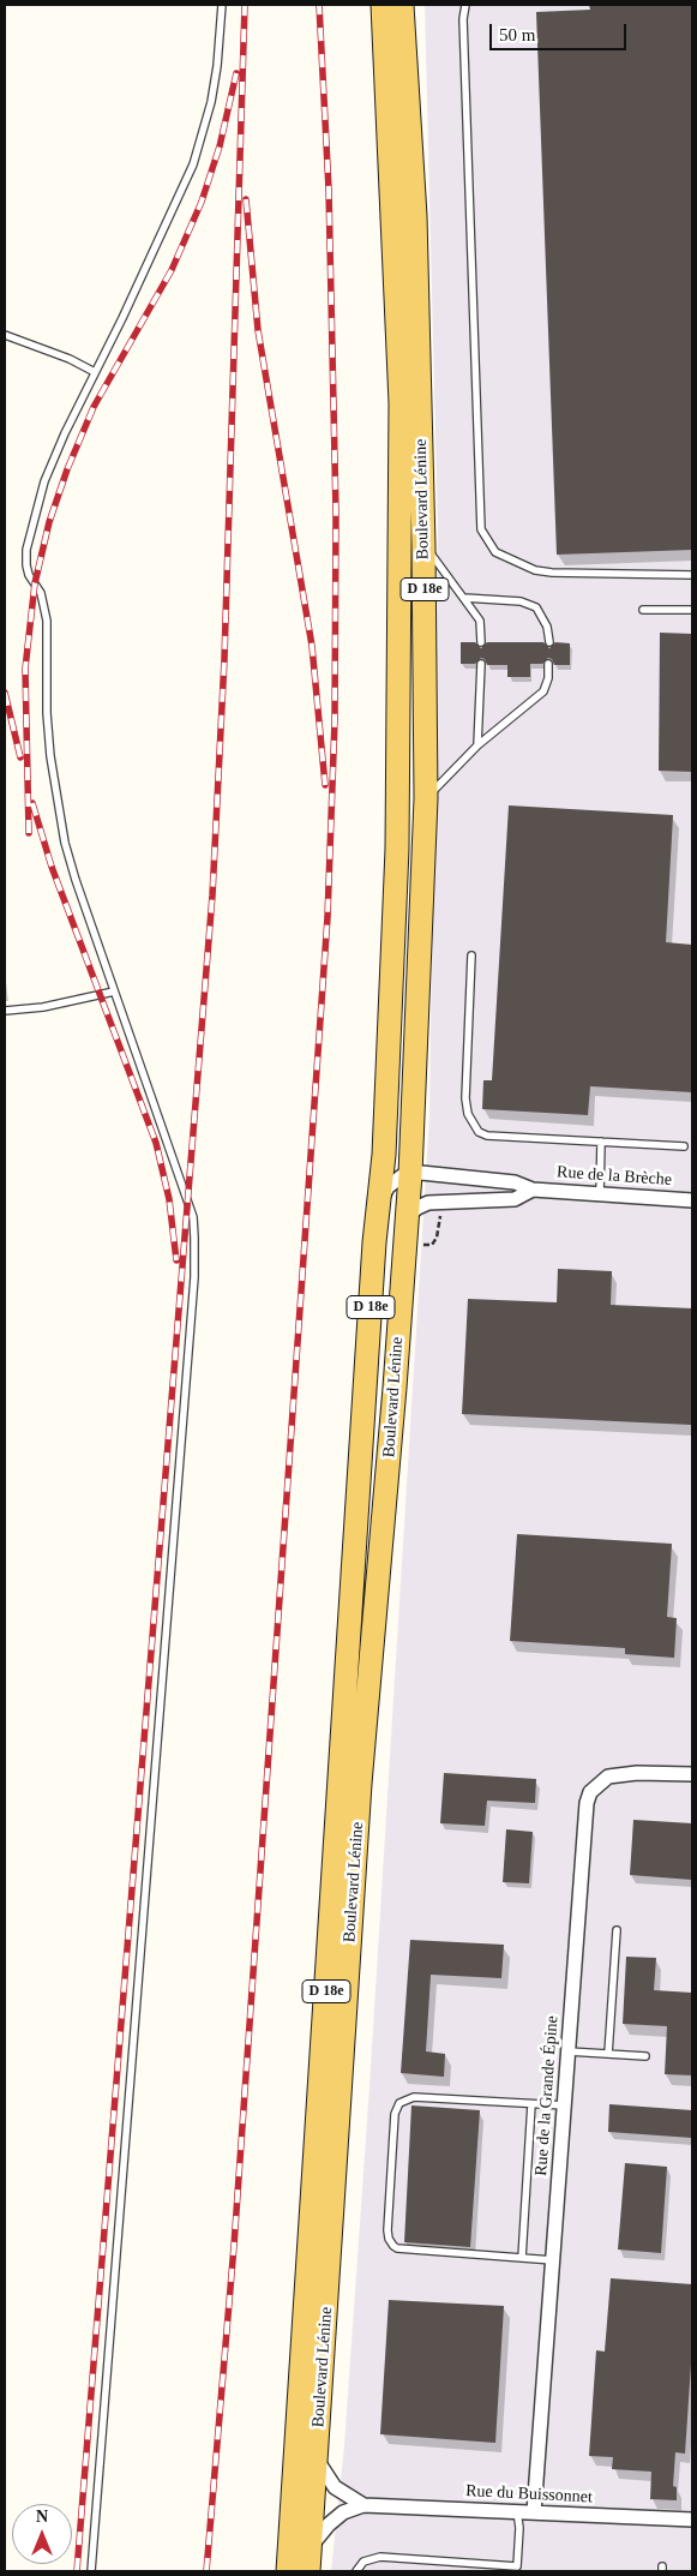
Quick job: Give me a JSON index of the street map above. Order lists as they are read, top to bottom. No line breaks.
{"streets":{"main road":["Boulevard Lénine","D 18e"],"street":["Rue de la Brèche","Rue de la Grande Épine","Rue du Buissonnet"]},"crossings":[["Boulevard Lénine","Rue de la Brèche"],["Boulevard Lénine","Rue du Buissonnet"],["Rue de la Grande Épine","Rue du Buissonnet"]],"scale_bar":"50 m","north":"top"}
